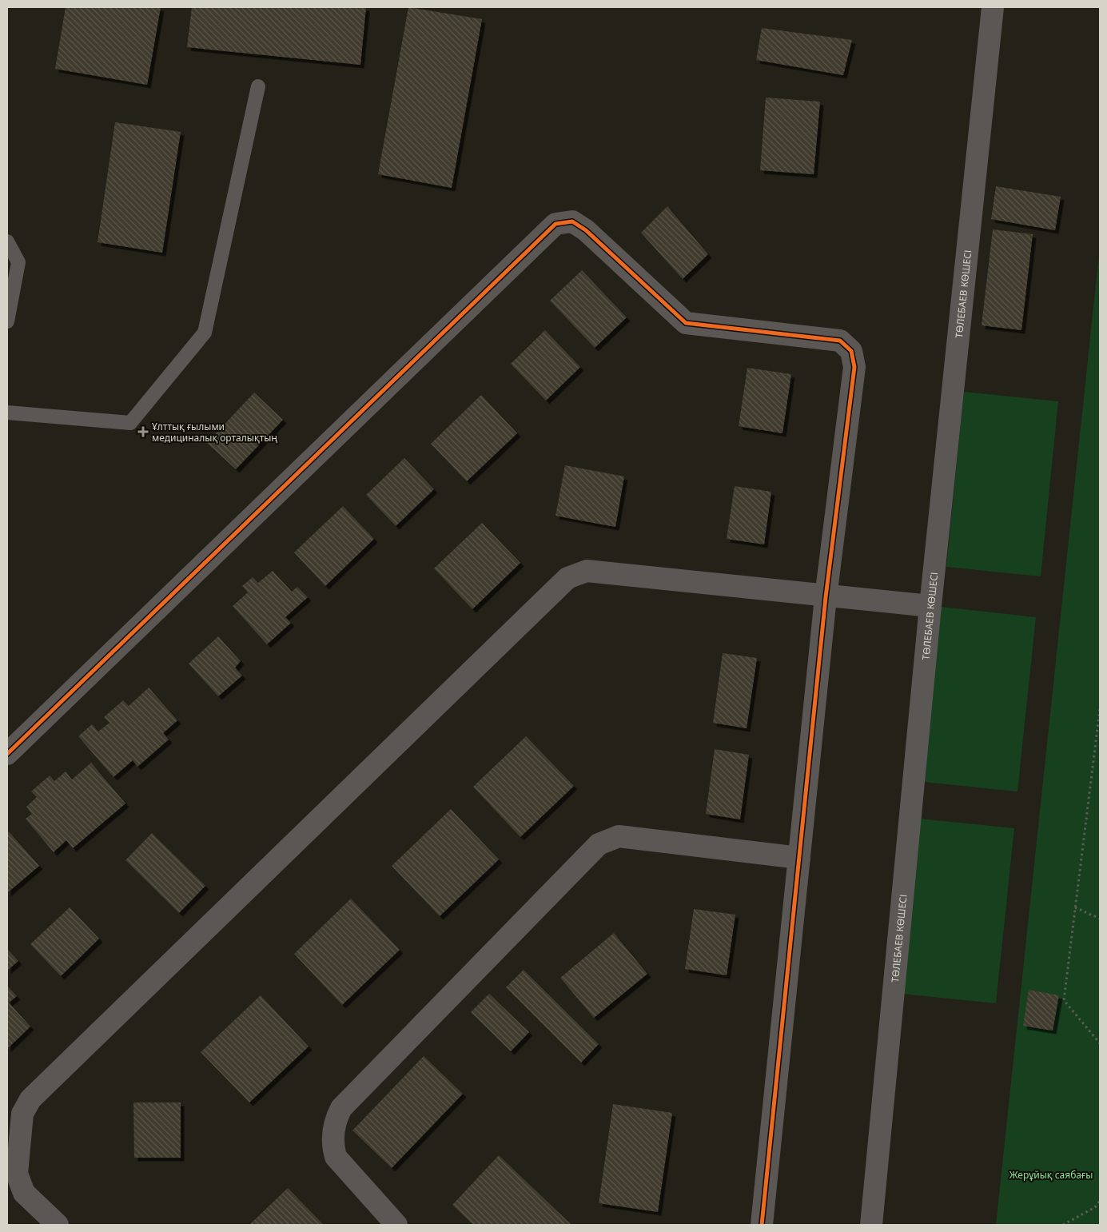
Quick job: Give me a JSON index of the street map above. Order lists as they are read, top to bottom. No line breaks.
{"streets":{"street":["ТӨЛЕБАЕВ КӨШЕСІ"]},"parks":["Жерұйық саябағы"],"places":{"health":["Ұлттық ғылыми медициналық орталықтың"]}}
